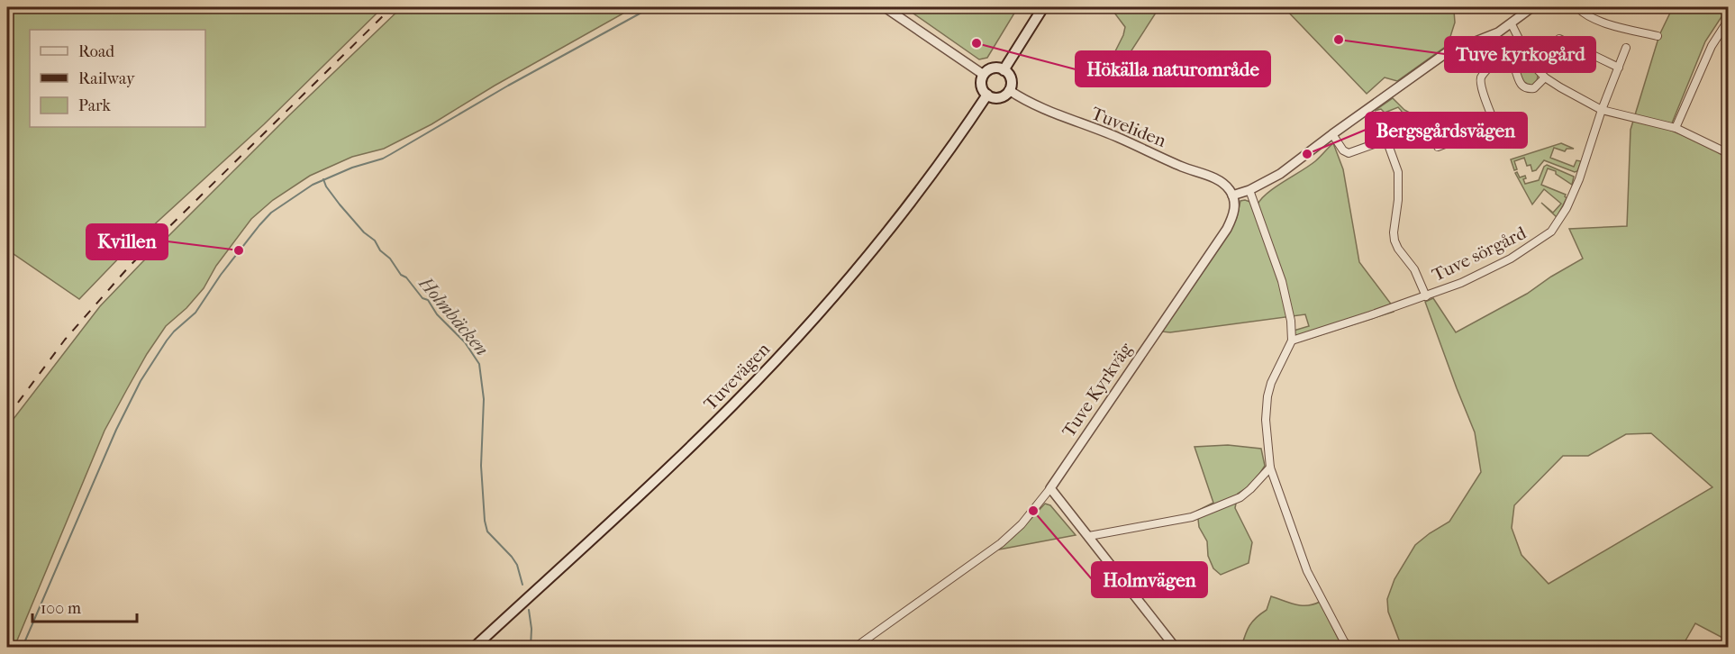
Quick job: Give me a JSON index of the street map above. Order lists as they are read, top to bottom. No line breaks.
{"streets":{"main road":["Tuvevägen"],"street":["Tuveliden","Tuve sörgård","Tuve Kyrkväg"]},"crossings":[["Tuveliden","Tuvevägen"],["Tuveliden","Tuve Kyrkväg"]],"water":["Holmbäcken"],"places":["Tuve kyrkogård","Hökälla naturområde","Bergsgårdsvägen","Kvillen","Holmvägen"],"legend":["Road","Railway","Park"],"scale_bar":"100 m"}
